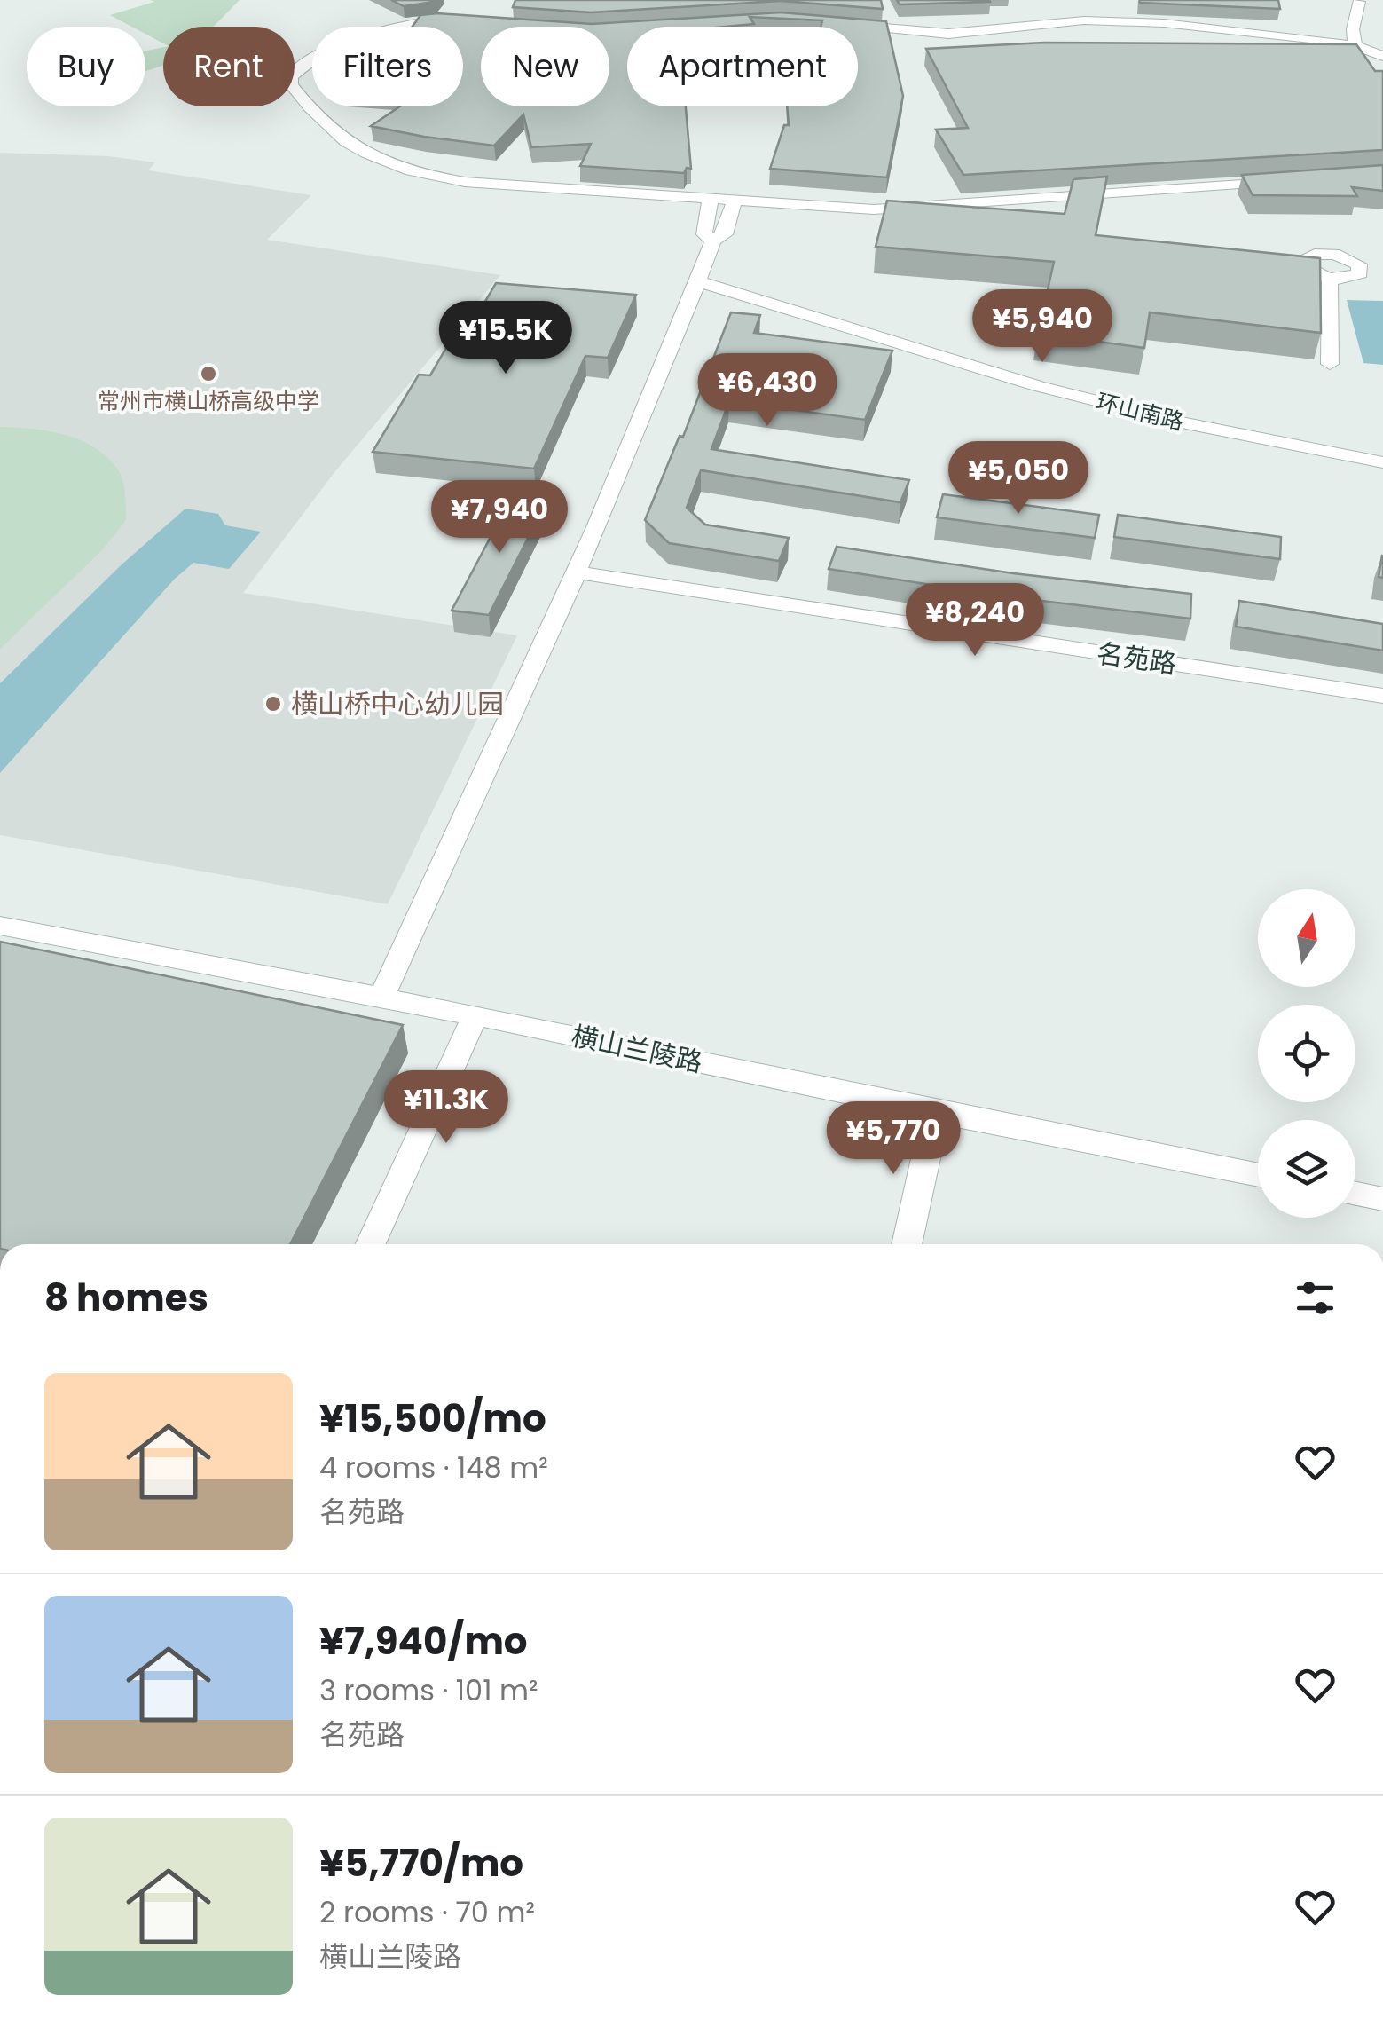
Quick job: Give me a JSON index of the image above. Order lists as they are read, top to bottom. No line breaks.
{"streets":{"street":["环山南路","名苑路","横山兰陵路"]},"places":["常州市横山桥高级中学","横山桥中心幼儿园"],"north":"top","page":{"chip":["Buy","Rent","Filters","New","Apartment"],"price":["¥5,940","¥15.5K","¥6,430","¥5,050","¥7,940","¥8,240","¥11.3K","¥5,770"],"heading":"8 homes","list":[{"name":"¥15,500/mo","note":"4 rooms · 148 m² · 名苑路"},{"name":"¥7,940/mo","note":"3 rooms · 101 m² · 名苑路"},{"name":"¥5,770/mo","note":"2 rooms · 70 m² · 横山兰陵路"}]}}
